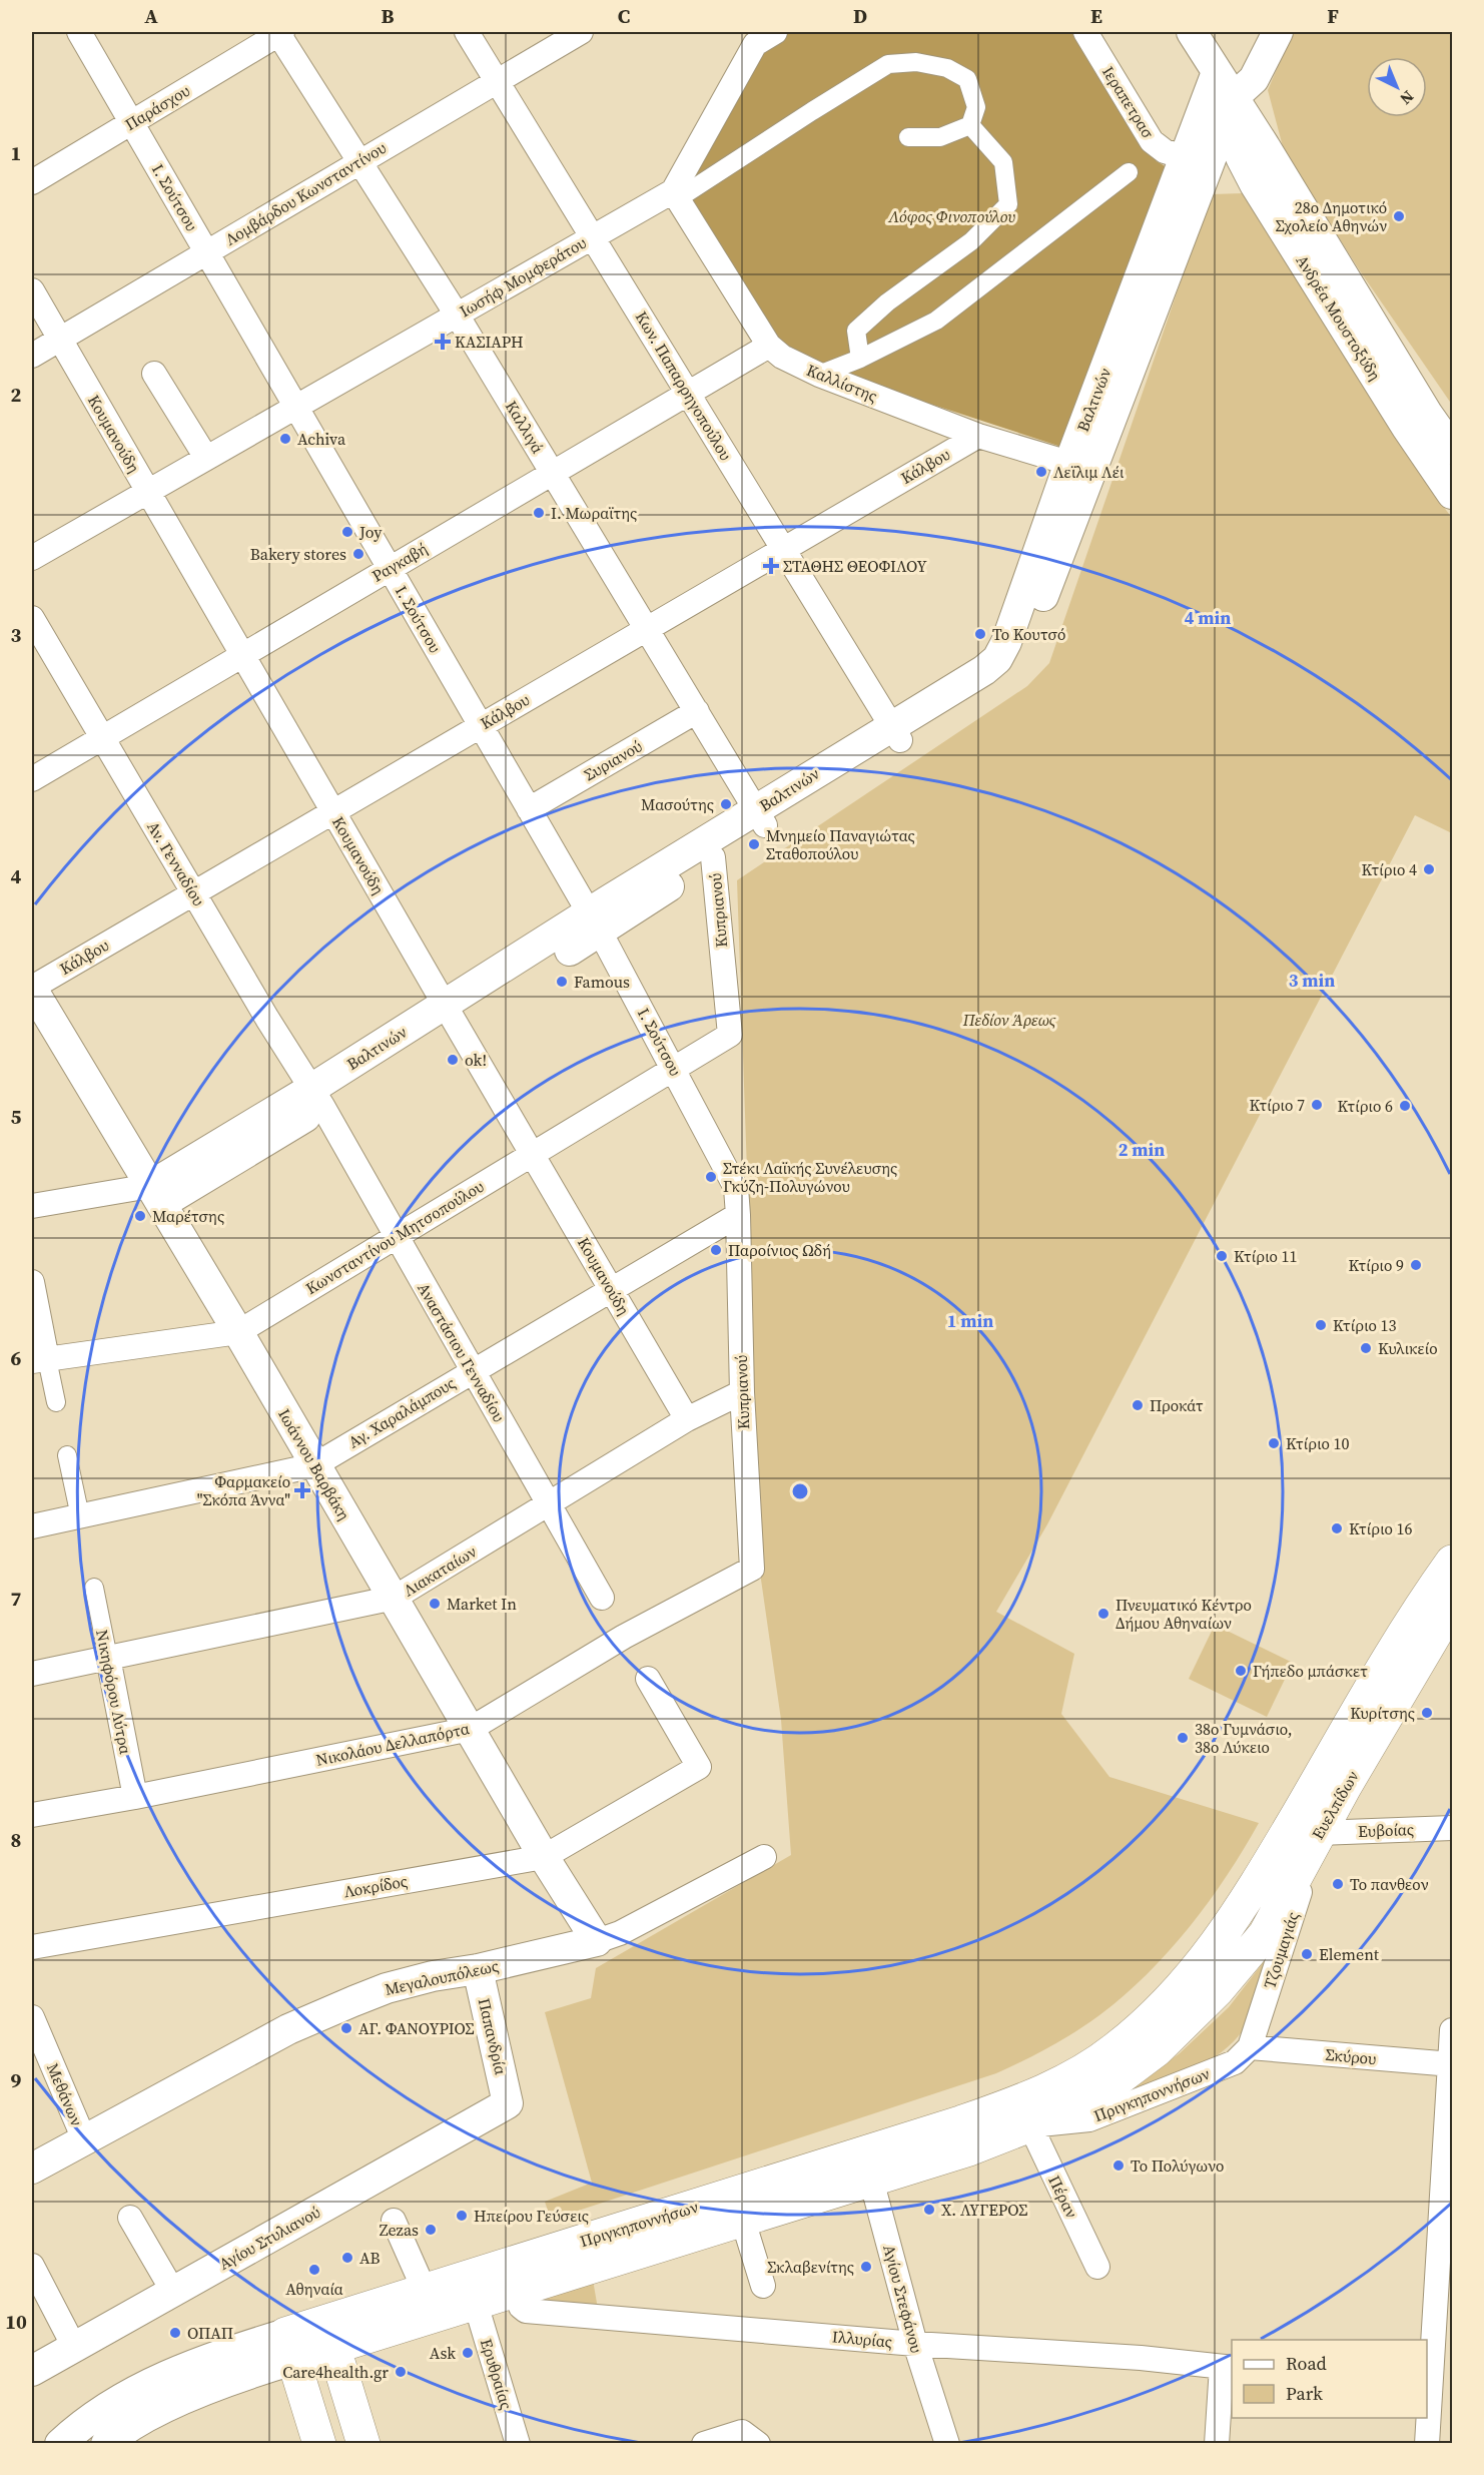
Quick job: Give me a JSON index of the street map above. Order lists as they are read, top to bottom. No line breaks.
{"streets":{"main road":["Ευελπίδων","Πριγκηποννήσων"],"street":["Ιεραπετρασ","Παράσχου","Λομβάρδου Κωνσταντίνου","Ι. Σούτσου","Ιωσήφ Μομφεράτου","Ανδρέα Μουστοξύδη","Καλλίστης","Κων. Παπαρρηγοπούλου","Βαλτινών","Καλλιγά","Κουμανούδη","Κάλβου","Ραγκαβή","Συριανού","Αν. Γενναδίου","Κυπριανού","Κωνσταντίνου Μητσοπούλου","Αναστάσιου Γενναδίου","Αγ. Χαραλάμπους","Ιωάννου Βαρβάκη","Λιακαταίων","Νικηφόρου Λύτρα","Νικολάου Δελλαπόρτα","Ευβοίας","Λοκρίδος","Τζουμαγιάς","Μεγαλουπόλεως","Παπανδρία","Σκύρου","Μεθάνων","Πέραν","Αγίου Στυλιανού","Αγίου Στεφάνου","Ιλλυρίας","Ερυθραίας"]},"crossings":[["Ιεραπετρασ","Βαλτινών"],["Παράσχου","Ι. Σούτσου"],["Παράσχου","Καλλιγά"],["Λομβάρδου Κωνσταντίνου","Ι. Σούτσου"],["Λομβάρδου Κωνσταντίνου","Κων. Παπαρρηγοπούλου"],["Λομβάρδου Κωνσταντίνου","Καλλιγά"],["Λομβάρδου Κωνσταντίνου","Κουμανούδη"],["Ι. Σούτσου","Ιωσήφ Μομφεράτου"],["Ι. Σούτσου","Βαλτινών"],["Ι. Σούτσου","Κάλβου"],["Ι. Σούτσου","Ραγκαβή"],["Ι. Σούτσου","Συριανού"],["Ι. Σούτσου","Κυπριανού"],["Ι. Σούτσου","Κωνσταντίνου Μητσοπούλου"],["Ι. Σούτσου","Αγ. Χαραλάμπους"],["Ιωσήφ Μομφεράτου","Καλλίστης"],["Ιωσήφ Μομφεράτου","Κων. Παπαρρηγοπούλου"],["Ιωσήφ Μομφεράτου","Καλλιγά"],["Ιωσήφ Μομφεράτου","Κουμανούδη"],["Ανδρέα Μουστοξύδη","Βαλτινών"],["Καλλίστης","Βαλτινών"],["Καλλίστης","Κάλβου"],["Καλλίστης","Ραγκαβή"],["Κων. Παπαρρηγοπούλου","Βαλτινών"],["Κων. Παπαρρηγοπούλου","Κάλβου"],["Κων. Παπαρρηγοπούλου","Ραγκαβή"],["Βαλτινών","Καλλιγά"],["Βαλτινών","Κουμανούδη"],["Βαλτινών","Αν. Γενναδίου"],["Βαλτινών","Κυπριανού"],["Βαλτινών","Αναστάσιου Γενναδίου"],["Βαλτινών","Ιωάννου Βαρβάκη"],["Καλλιγά","Κάλβου"],["Καλλιγά","Ραγκαβή"],["Καλλιγά","Συριανού"],["Κουμανούδη","Κάλβου"],["Κουμανούδη","Ραγκαβή"],["Κουμανούδη","Κωνσταντίνου Μητσοπούλου"],["Κουμανούδη","Αγ. Χαραλάμπους"],["Κουμανούδη","Λιακαταίων"],["Κάλβου","Αν. Γενναδίου"],["Κάλβου","Ιωάννου Βαρβάκη"],["Ραγκαβή","Αν. Γενναδίου"],["Αν. Γενναδίου","Αναστάσιου Γενναδίου"],["Κυπριανού","Κωνσταντίνου Μητσοπούλου"],["Κυπριανού","Αγ. Χαραλάμπους"],["Κυπριανού","Λιακαταίων"],["Κυπριανού","Νικολάου Δελλαπόρτα"],["Κωνσταντίνου Μητσοπούλου","Αναστάσιου Γενναδίου"],["Κωνσταντίνου Μητσοπούλου","Ιωάννου Βαρβάκη"],["Αναστάσιου Γενναδίου","Αγ. Χαραλάμπους"],["Αναστάσιου Γενναδίου","Λιακαταίων"],["Αγ. Χαραλάμπους","Ιωάννου Βαρβάκη"],["Ιωάννου Βαρβάκη","Λιακαταίων"],["Ιωάννου Βαρβάκη","Νικολάου Δελλαπόρτα"],["Ιωάννου Βαρβάκη","Λοκρίδος"],["Ιωάννου Βαρβάκη","Μεγαλουπόλεως"],["Λιακαταίων","Νικηφόρου Λύτρα"],["Νικηφόρου Λύτρα","Νικολάου Δελλαπόρτα"],["Ευελπίδων","Ευβοίας"],["Ευελπίδων","Τζουμαγιάς"],["Ευελπίδων","Πριγκηποννήσων"],["Ευβοίας","Τζουμαγιάς"],["Τζουμαγιάς","Σκύρου"],["Τζουμαγιάς","Πριγκηποννήσων"],["Μεγαλουπόλεως","Παπανδρία"],["Μεγαλουπόλεως","Μεθάνων"],["Παπανδρία","Αγίου Στυλιανού"],["Σκύρου","Πριγκηποννήσων"],["Πριγκηποννήσων","Πέραν"],["Πριγκηποννήσων","Αγίου Στεφάνου"],["Πριγκηποννήσων","Ιλλυρίας"],["Πριγκηποννήσων","Ερυθραίας"],["Αγίου Στεφάνου","Ιλλυρίας"]],"parks":["Λόφος Φινοπούλου","Πεδίον Άρεως"],"places":{"other":["28ο Δημοτικό Σχολείο Αθηνών","Achiva","Λεϊλιμ Λέι","Ι. Μωραϊτης","Joy","Bakery stores","Το Κουτσό","Μασούτης","Μνημείο Παναγιώτας Σταθοπούλου","Κτίριο 4","Famous","ok!","Κτίριο 7","Κτίριο 6","Στέκι Λαϊκής Συνέλευσης Γκύζη-Πολυγώνου","Μαρέτσης","Παροίνιος Ωδή","Κτίριο 11","Κτίριο 9","Κτίριο 13","Κυλικείο","Προκάτ","Κτίριο 10","Κτίριο 16","Market In","Πνευματικό Κέντρο Δήμου Αθηναίων","Γήπεδο μπάσκετ","Κυρίτσης","38ο Γυμνάσιο, 38ο Λύκειο","Το πανθεον","Element","ΑΓ. ΦΑΝΟΥΡΙΟΣ","Το Πολύγωνο","Χ. ΛΥΓΕΡΟΣ","Ηπείρου Γεύσεις","Zezas","ΑΒ","Σκλαβενίτης","Αθηναία","ΟΠΑΠ","Ask","Care4health.gr"],"health":["ΚΑΣΙΑΡΗ","ΣΤΑΘΗΣ ΘΕΟΦΙΛΟΥ","Φαρμακείο \"Σκόπα Άννα\""]},"legend":["Road","Park"],"north":"bottom right","grid":{"columns":["A","B","C","D","E","F"],"rows":["1","2","3","4","5","6","7","8","9","10"]},"rings":["4 min","3 min","2 min","1 min"]}
